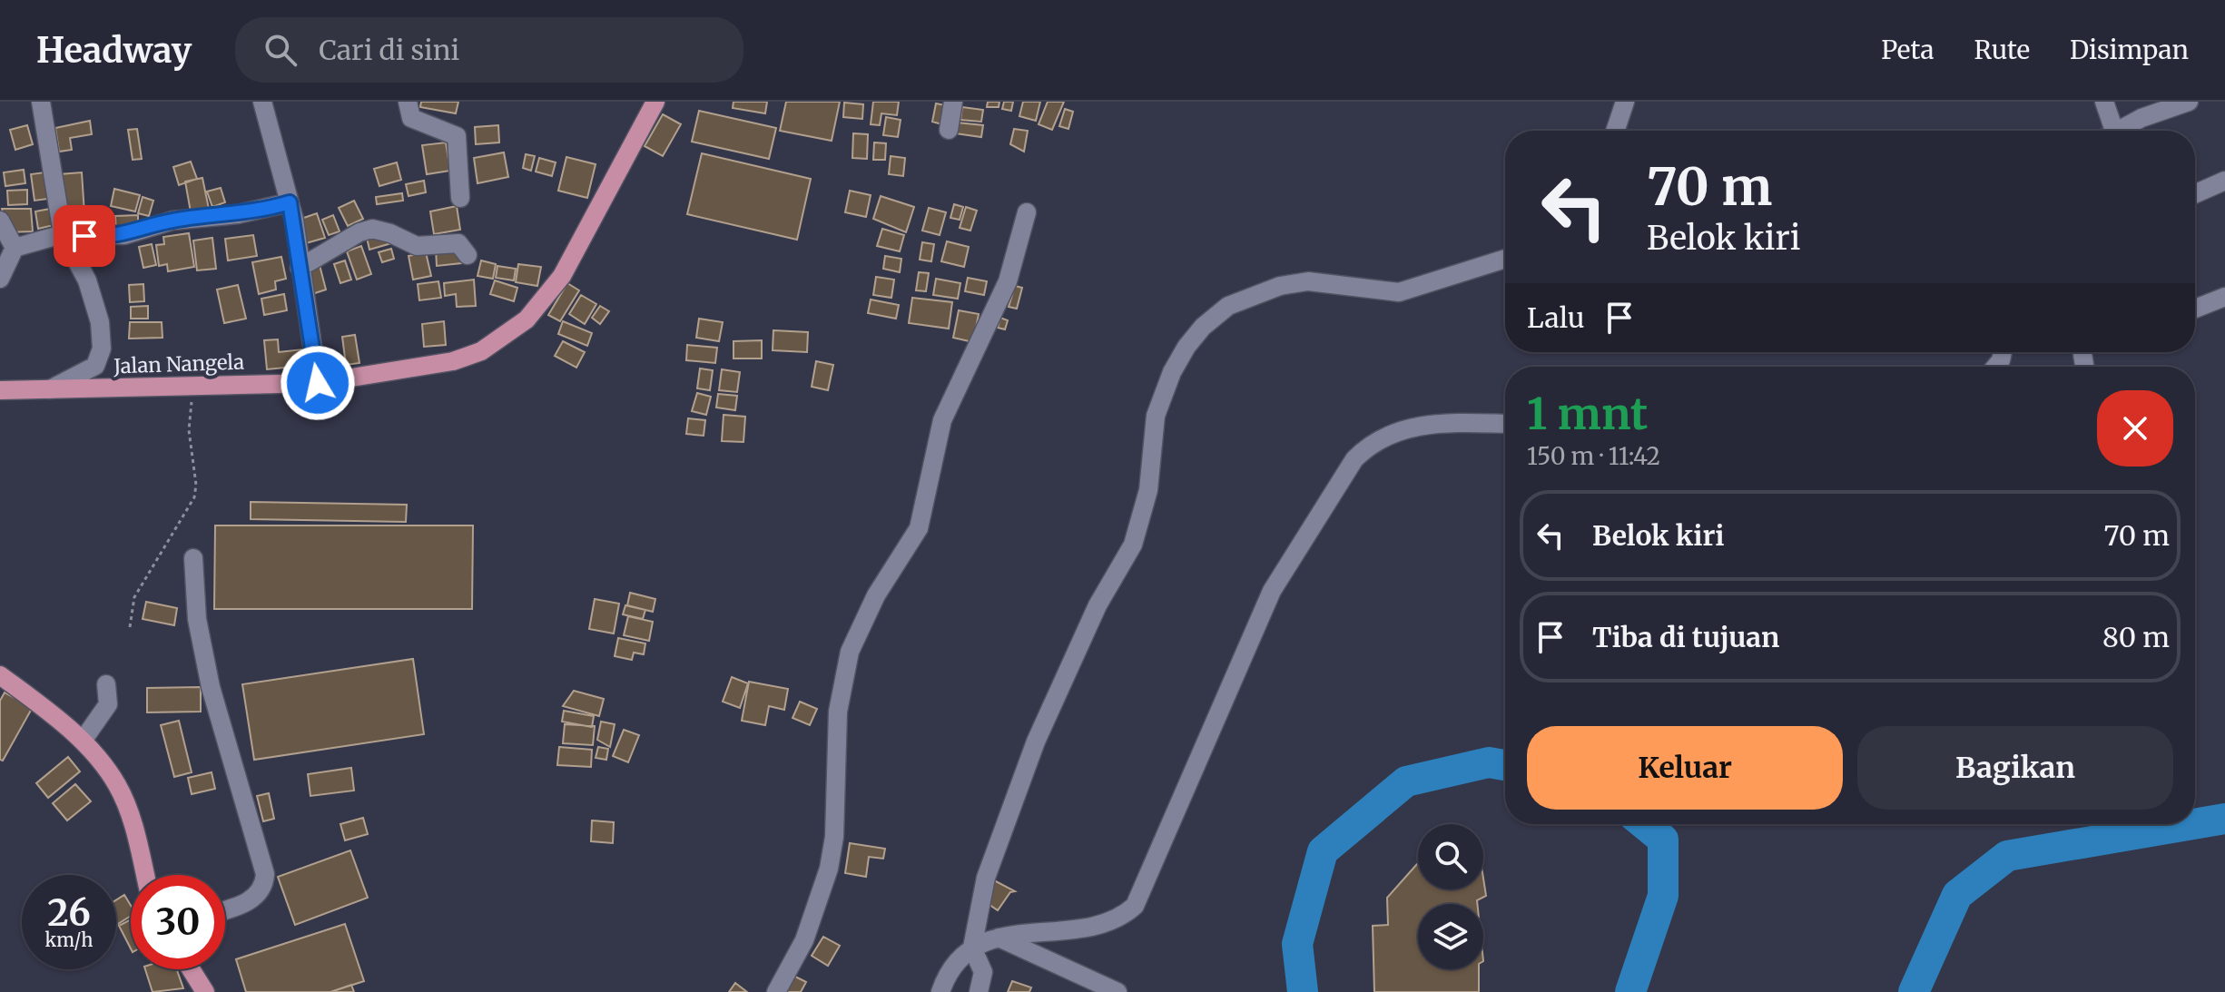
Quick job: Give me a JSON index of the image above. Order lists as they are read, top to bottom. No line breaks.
{"streets":{"main road":["Jalan Nangela"]},"page":{"header":"Headway","search":"Cari di sini","nav":["Peta","Rute","Disimpan"],"turn":["70 m","Belok kiri"],"then":"Lalu","heading":["1 mnt","150 m · 11:42"],"list":[{"name":"Belok kiri","value":"70 m"},{"name":"Tiba di tujuan","value":"80 m"}],"buttons":["Keluar","Bagikan"],"speed":"26 km/h","limit":"30"}}
